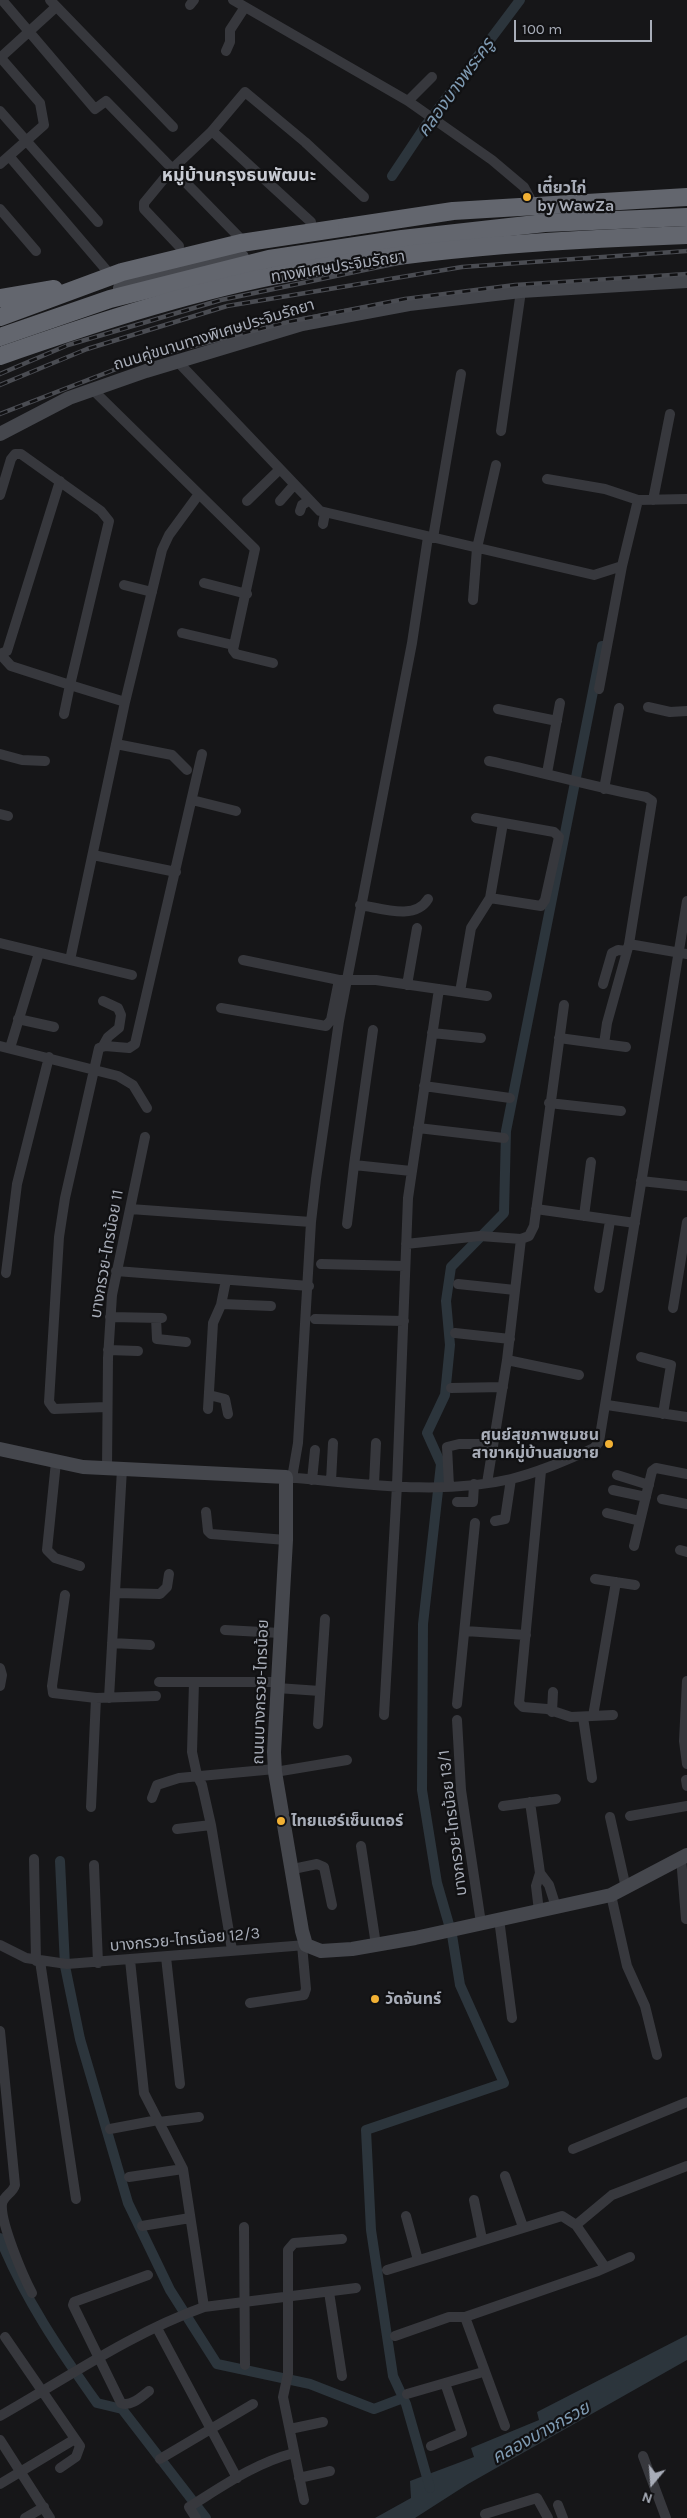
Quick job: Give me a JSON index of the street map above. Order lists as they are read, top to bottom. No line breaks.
{"streets":{"highway":["ทางพิเศษประจิมรัถยา"],"main road":["ถนนคู่ขนานทางพิเศษประจิมรัถยา","ถนนบางกรวย-ไทรน้อย"],"street":["บางกรวย-ไทรน้อย 11","บางกรวย-ไทรน้อย 13/1","บางกรวย-ไทรน้อย 12/3"]},"crossings":[["ถนนบางกรวย-ไทรน้อย","บางกรวย-ไทรน้อย 12/3"]],"districts":["หมู่บ้านกรุงธนพัฒนะ"],"water":["คลองบางพระครู","คลองบางกรวย"],"places":["เตี๋ยวไก่ by WawZa","ศูนย์สุขภาพชุมชน สาขาหมู่บ้านสมชาย","ไทยแฮร์เซ็นเตอร์","วัดจันทร์"],"scale_bar":"100 m","north":"bottom"}
